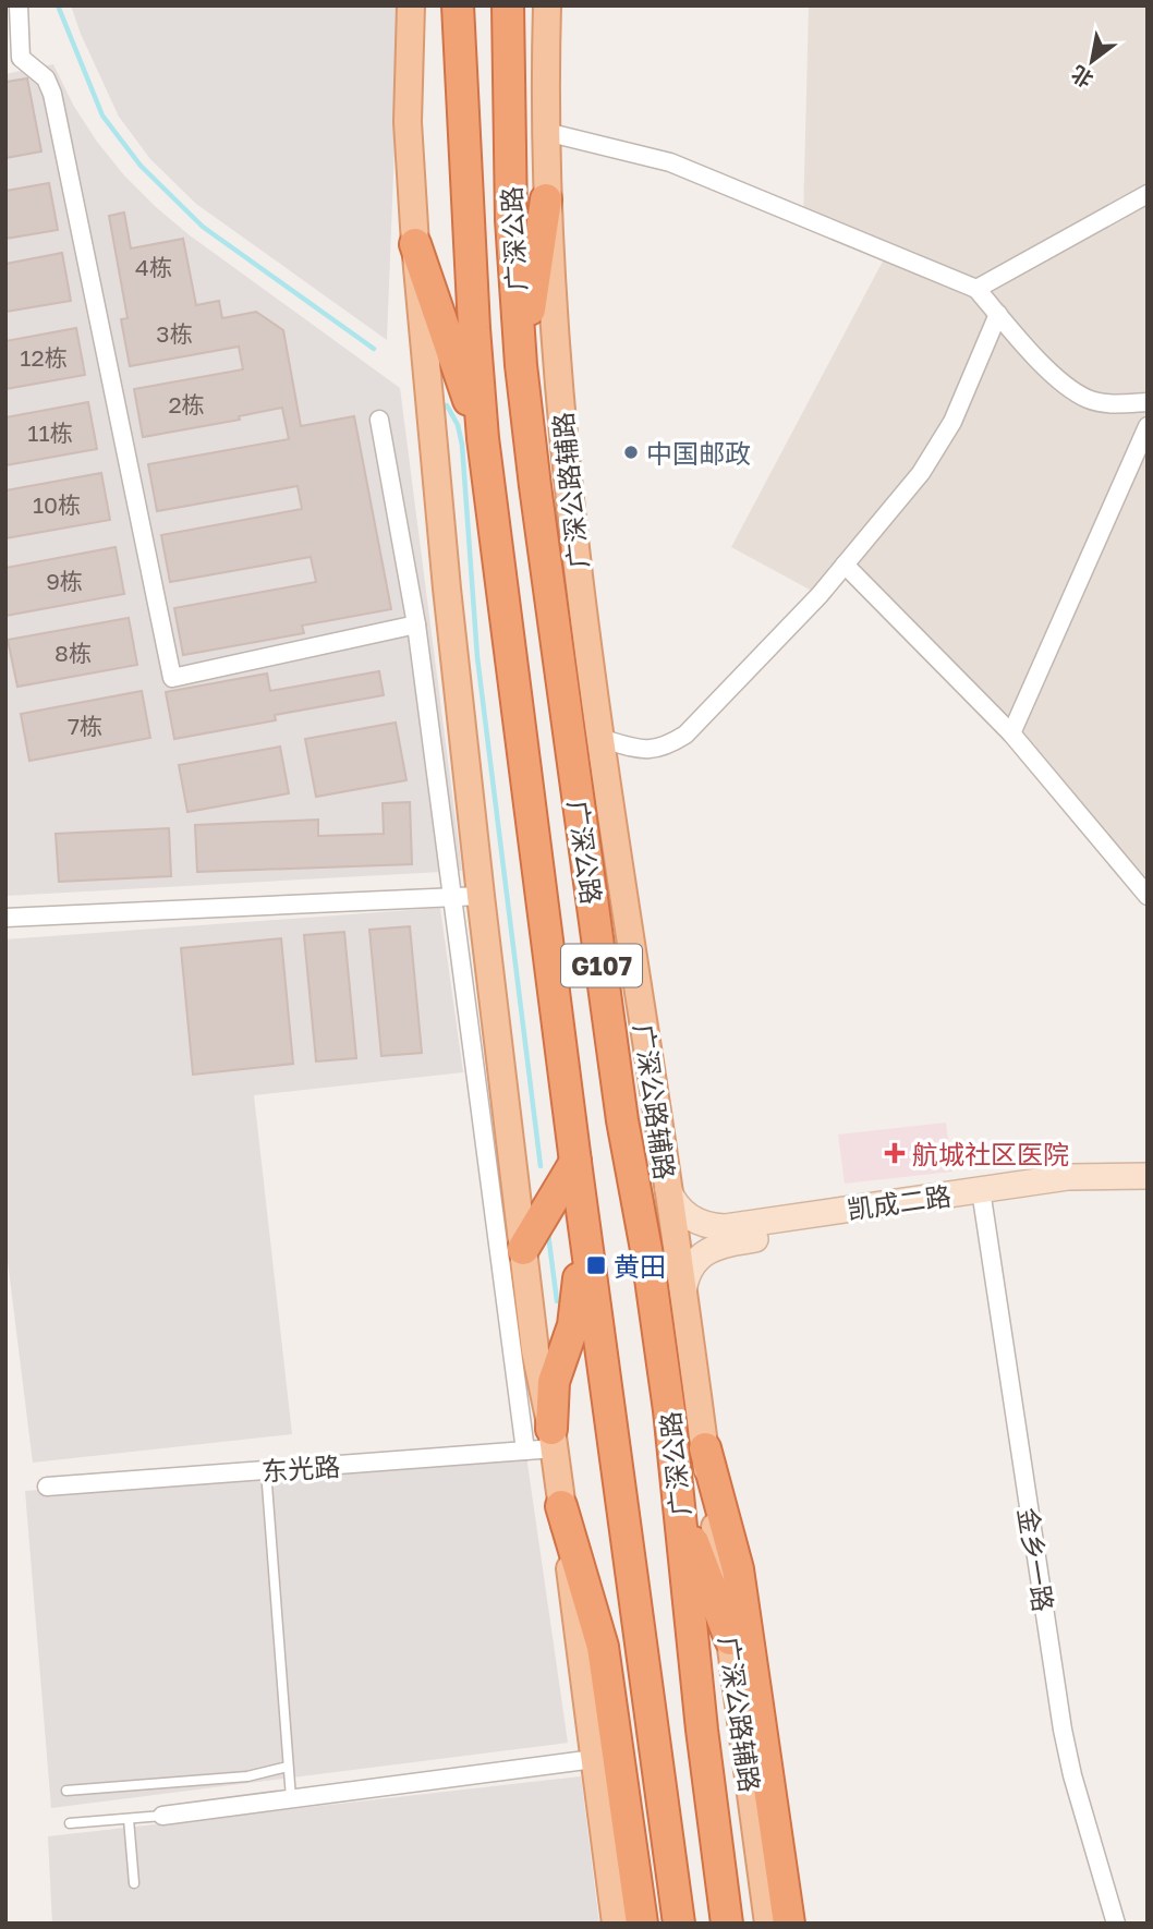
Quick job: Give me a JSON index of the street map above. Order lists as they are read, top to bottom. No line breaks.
{"streets":{"highway":["广深公路","G107"],"main road":["广深公路辅路"],"street":["凯成二路","东光路","金乡一路"]},"crossings":[["广深公路辅路","凯成二路"],["凯成二路","金乡一路"]],"places":{"other":["中国邮政"],"health":["航城社区医院"],"transit":["黄田"]},"house_numbers":["4栋","3栋","12栋","2栋","11栋","10栋","9栋","8栋","7栋"],"north":"bottom left"}
